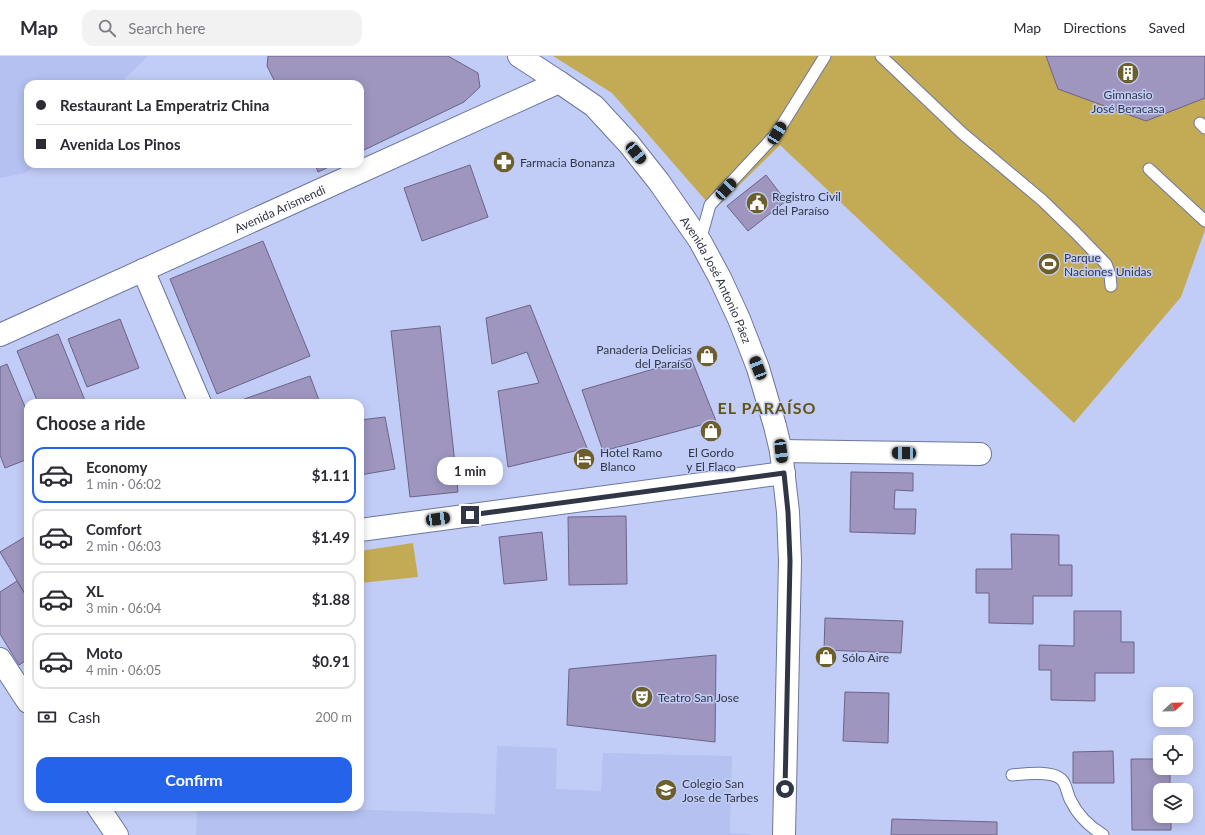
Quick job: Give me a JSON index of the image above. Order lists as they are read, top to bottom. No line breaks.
{"streets":{"street":["Avenida Arismendi","Avenida José Antonio Páez"]},"crossings":[["Avenida Arismendi","Avenida José Antonio Páez"]],"districts":["EL PARAÍSO"],"places":{"building":["Gimnasio José Beracasa"],"pharmacy":["Farmacia Bonanza"],"public building":["Registro Civil del Paraíso"],"sports":["Parque Naciones Unidas"],"shop":["Panadería Delicias del Paraíso","El Gordo y El Flaco","Sólo Aire"],"hotel":["Hotel Ramo Blanco"],"theatre":["Teatro San Jose"],"school or university":["Colegio San Jose de Tarbes"]},"north":"right","page":{"header":"Map","search":"Search here","nav":["Map","Directions","Saved"],"banner":["Restaurant La Emperatriz China","Avenida Los Pinos"],"heading":"Choose a ride","list":[{"name":"Economy","note":"1 min · 06:02","value":"$1.11"},{"name":"Comfort","note":"2 min · 06:03","value":"$1.49"},{"name":"XL","note":"3 min · 06:04","value":"$1.88"},{"name":"Moto","note":"4 min · 06:05","value":"$0.91"}],"bubble":"1 min","pay":["Cash","200 m"],"buttons":"Confirm"}}
